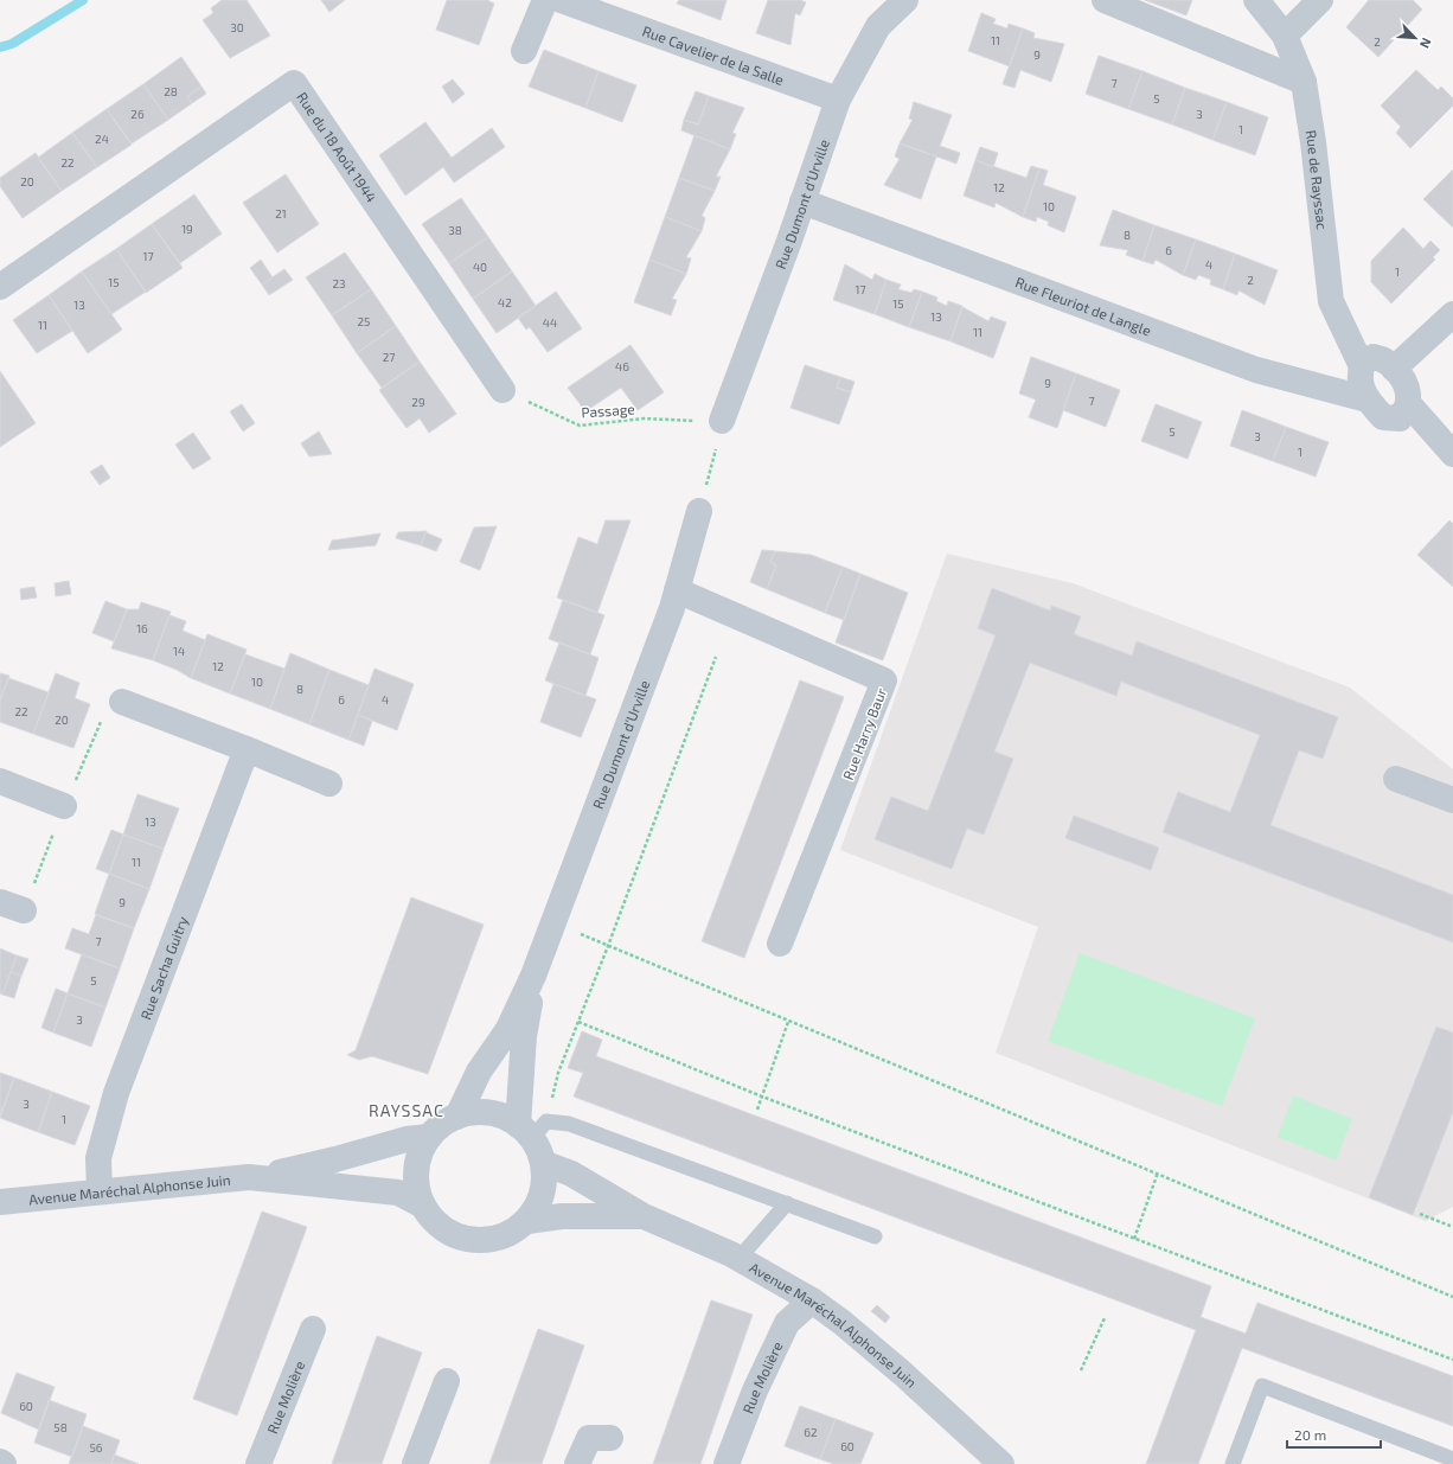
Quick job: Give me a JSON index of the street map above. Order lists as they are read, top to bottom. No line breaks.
{"streets":{"street":["Rue Cavelier de la Salle","Rue du 18 Août 1944","Rue de Rayssac","Rue Dumont d'Urville","Rue Fleuriot de Langle","Rue Harry Baur","Rue Sacha Guitry","Avenue Maréchal Alphonse Juin","Rue Molière"],"path":["Passage"]},"crossings":[["Rue Cavelier de la Salle","Rue Dumont d'Urville"],["Rue du 18 Août 1944","Passage"],["Rue de Rayssac","Rue Fleuriot de Langle"],["Rue Dumont d'Urville","Rue Fleuriot de Langle"],["Rue Dumont d'Urville","Passage"],["Rue Dumont d'Urville","Rue Harry Baur"],["Rue Dumont d'Urville","Avenue Maréchal Alphonse Juin"],["Rue Sacha Guitry","Avenue Maréchal Alphonse Juin"],["Avenue Maréchal Alphonse Juin","Rue Molière"]],"districts":["RAYSSAC"],"house_numbers":["30","11","2","9","7","28","5","26","3","1","24","22","20","12","10","21","19","38","8","6","17","4","40","1","2","15","23","17","42","15","13","13","25","44","11","11","27","46","9","7","29","5","3","1","16","14","12","10","8","6","4","22","20","13","11","9","7","5","3","3","1","60","58","62","60","56"],"scale_bar":"20 m","north":"bottom right"}
